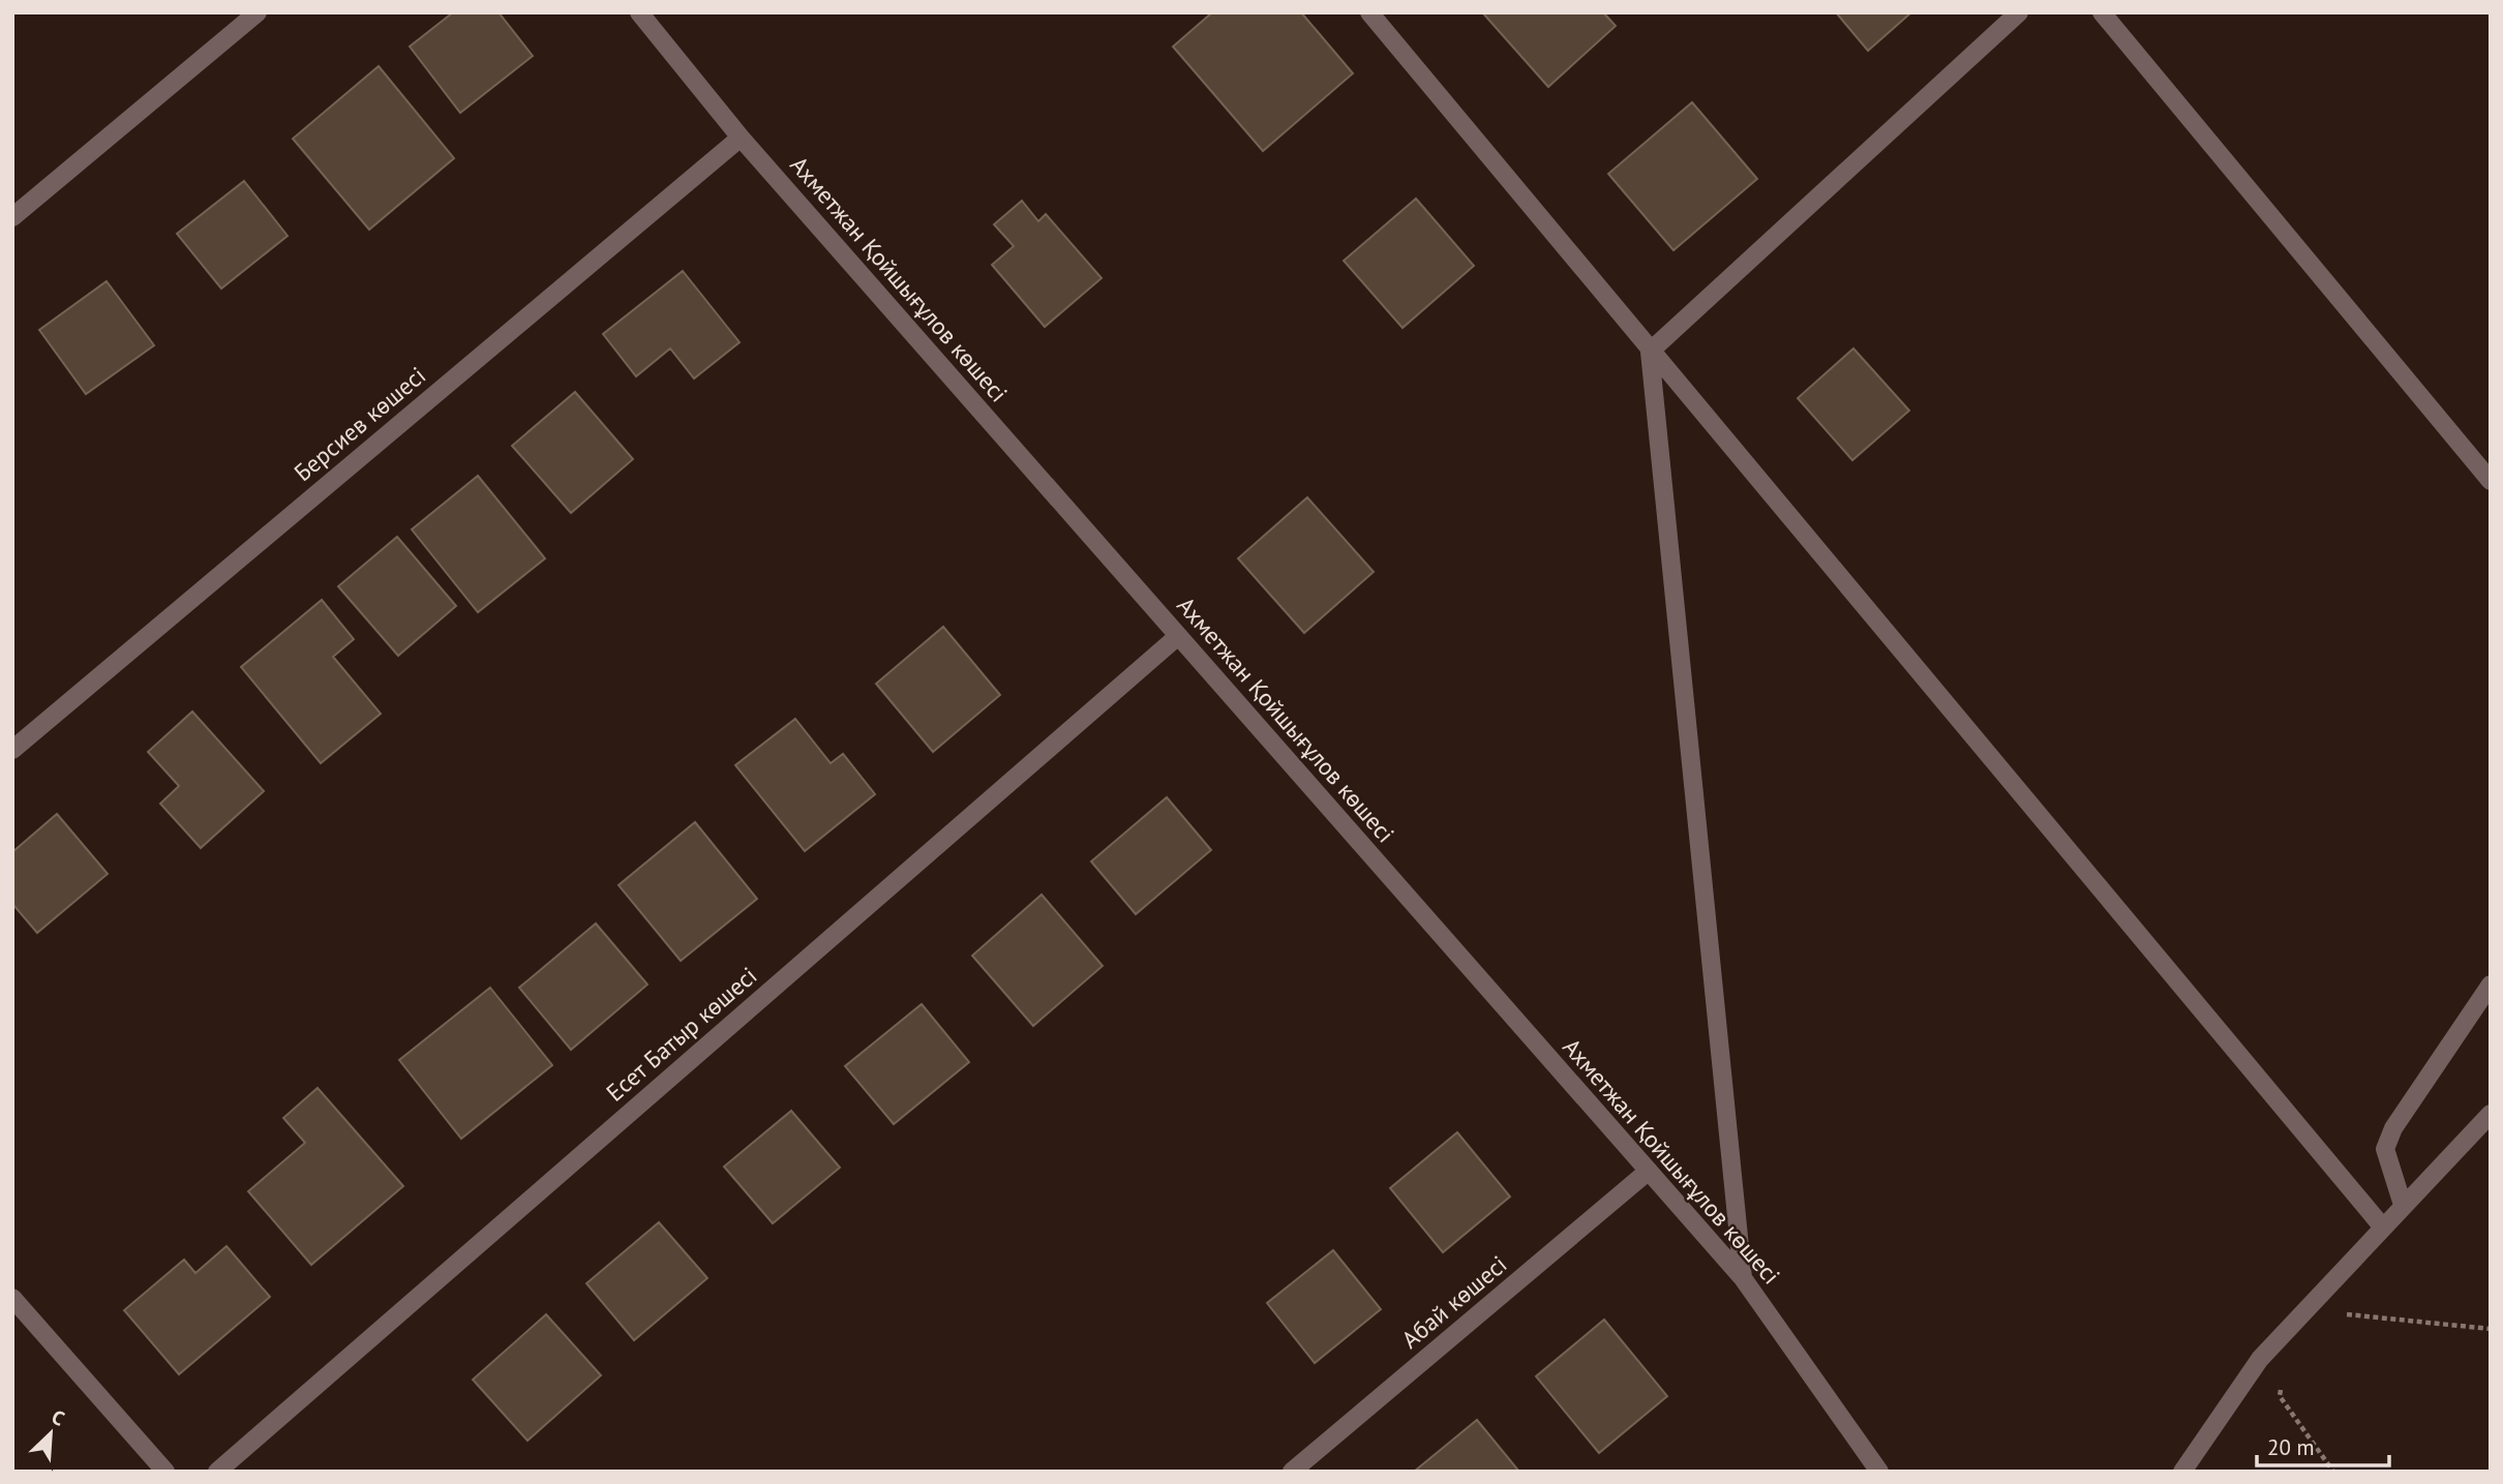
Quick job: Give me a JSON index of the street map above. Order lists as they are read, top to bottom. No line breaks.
{"streets":{"street":["Ахметжан Қойшығұлов көшесі","Берсиев көшесі","Есет Батыр көшесі","Абай көшесі"]},"crossings":[["Ахметжан Қойшығұлов көшесі","Берсиев көшесі"],["Ахметжан Қойшығұлов көшесі","Есет Батыр көшесі"],["Ахметжан Қойшығұлов көшесі","Абай көшесі"]],"scale_bar":"20 m","north":"top right"}
